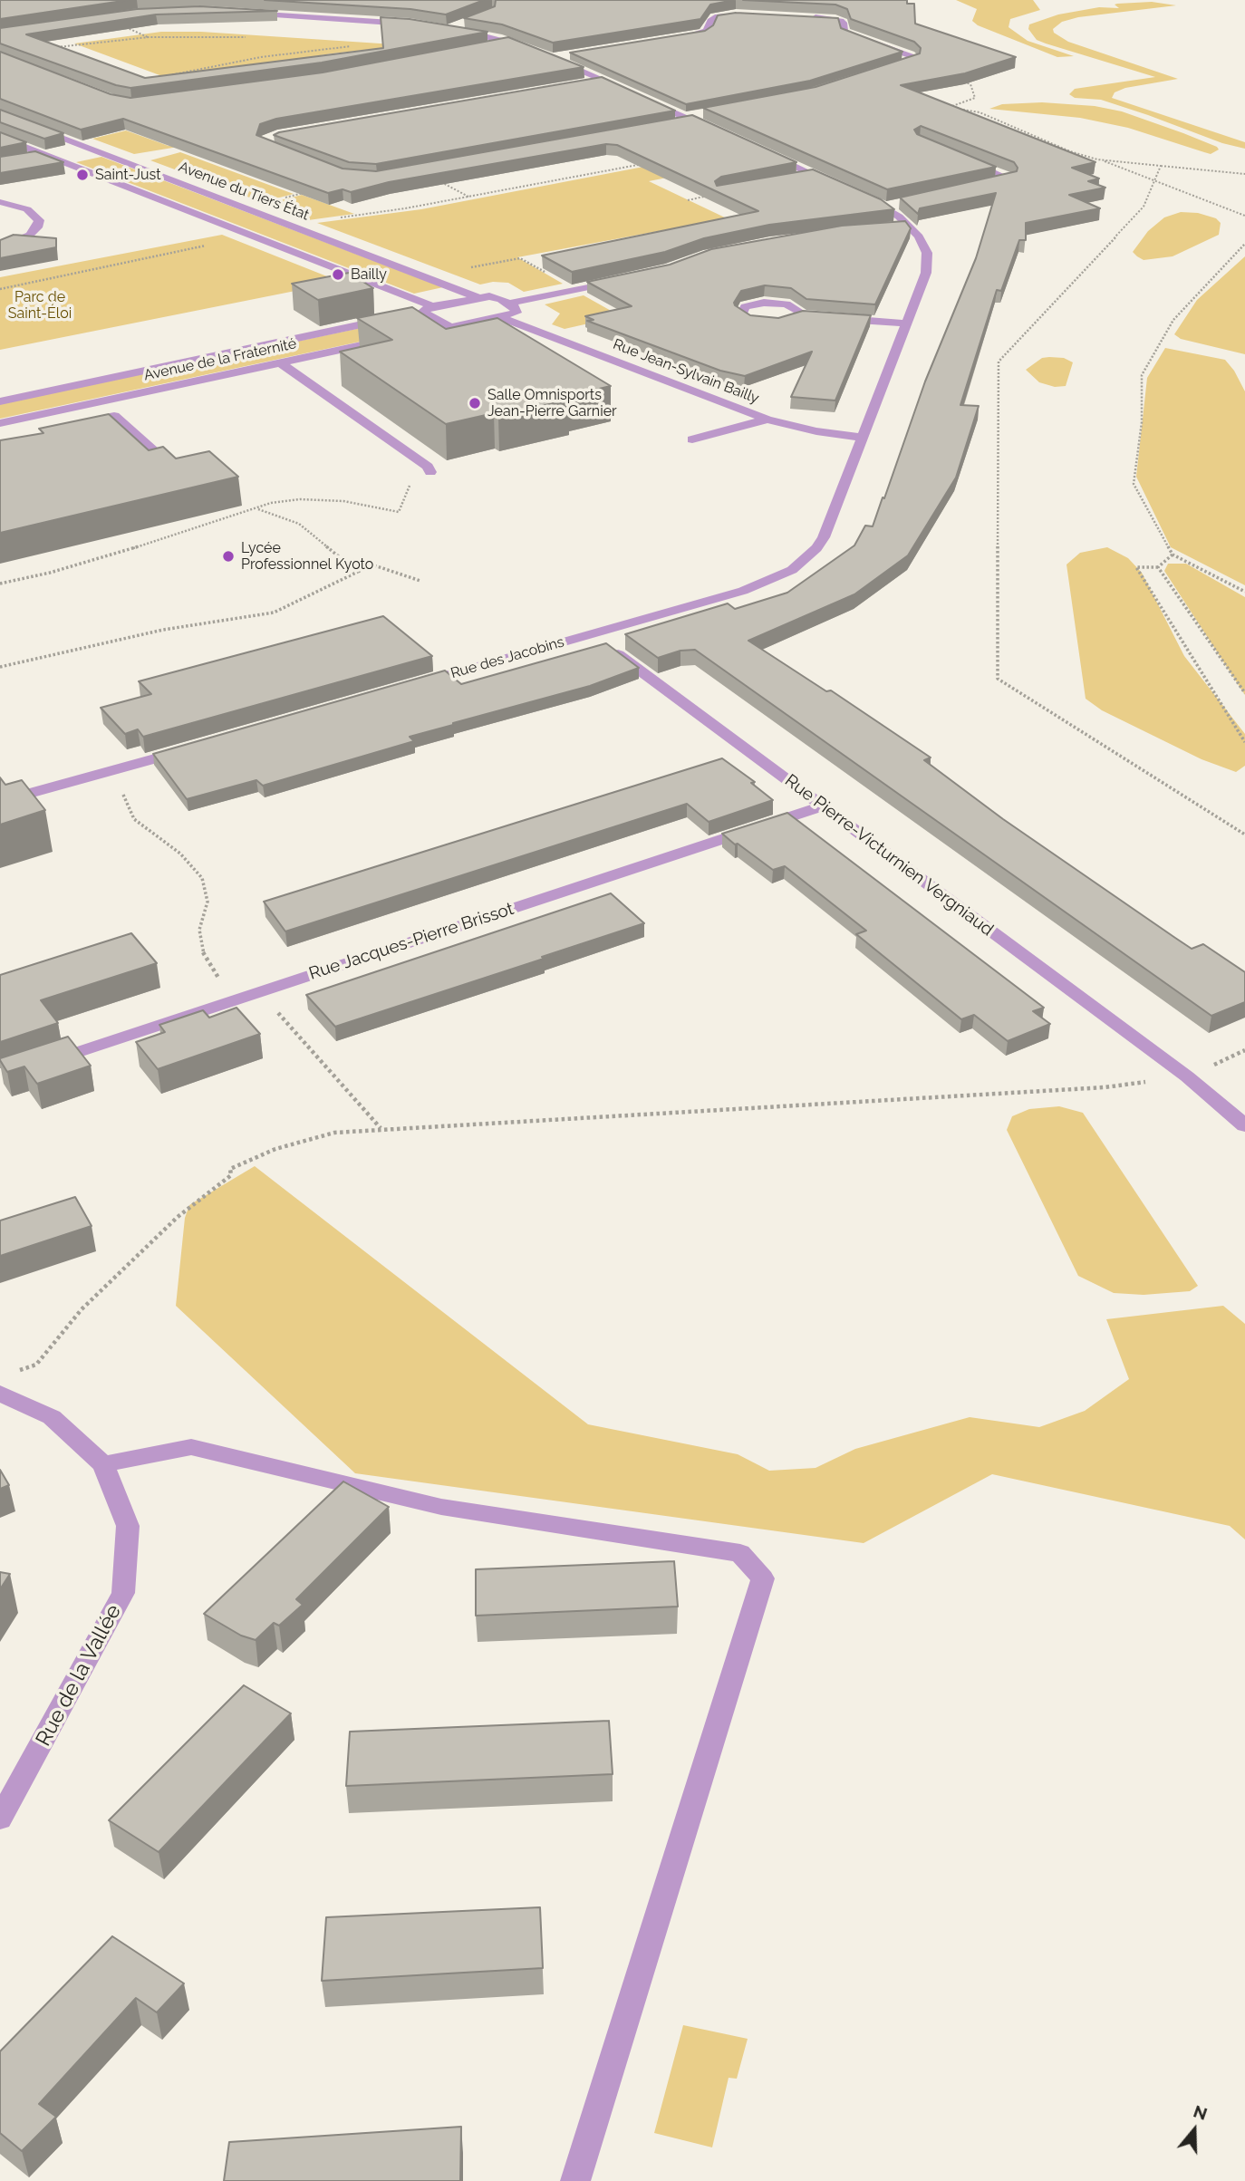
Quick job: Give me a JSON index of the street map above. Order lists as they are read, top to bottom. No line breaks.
{"streets":{"street":["Avenue du Tiers État","Avenue de la Fraternité","Rue Jean-Sylvain Bailly","Rue des Jacobins","Rue Pierre-Victurnien Vergniaud","Rue Jacques-Pierre Brissot","Rue de la Vallée"]},"crossings":[["Avenue du Tiers État","Avenue de la Fraternité"],["Rue Jean-Sylvain Bailly","Rue des Jacobins"],["Rue des Jacobins","Rue Pierre-Victurnien Vergniaud"],["Rue Pierre-Victurnien Vergniaud","Rue Jacques-Pierre Brissot"]],"parks":["Parc de Saint-Éloi"],"places":["Saint-Just","Bailly","Salle Omnisports Jean-Pierre Garnier","Lycée Professionnel Kyoto"],"north":"top"}
